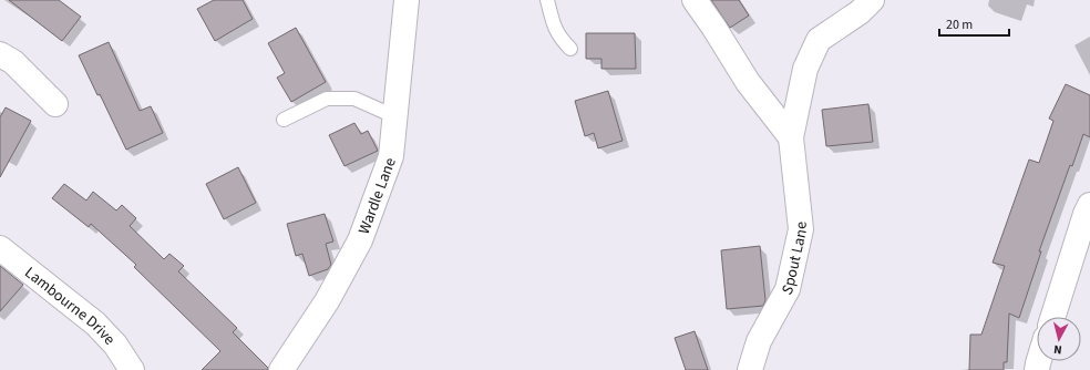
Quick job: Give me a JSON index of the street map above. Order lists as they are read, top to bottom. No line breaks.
{"streets":{"street":["Wardle Lane","Spout Lane","Lambourne Drive"]},"scale_bar":"20 m","north":"bottom"}
